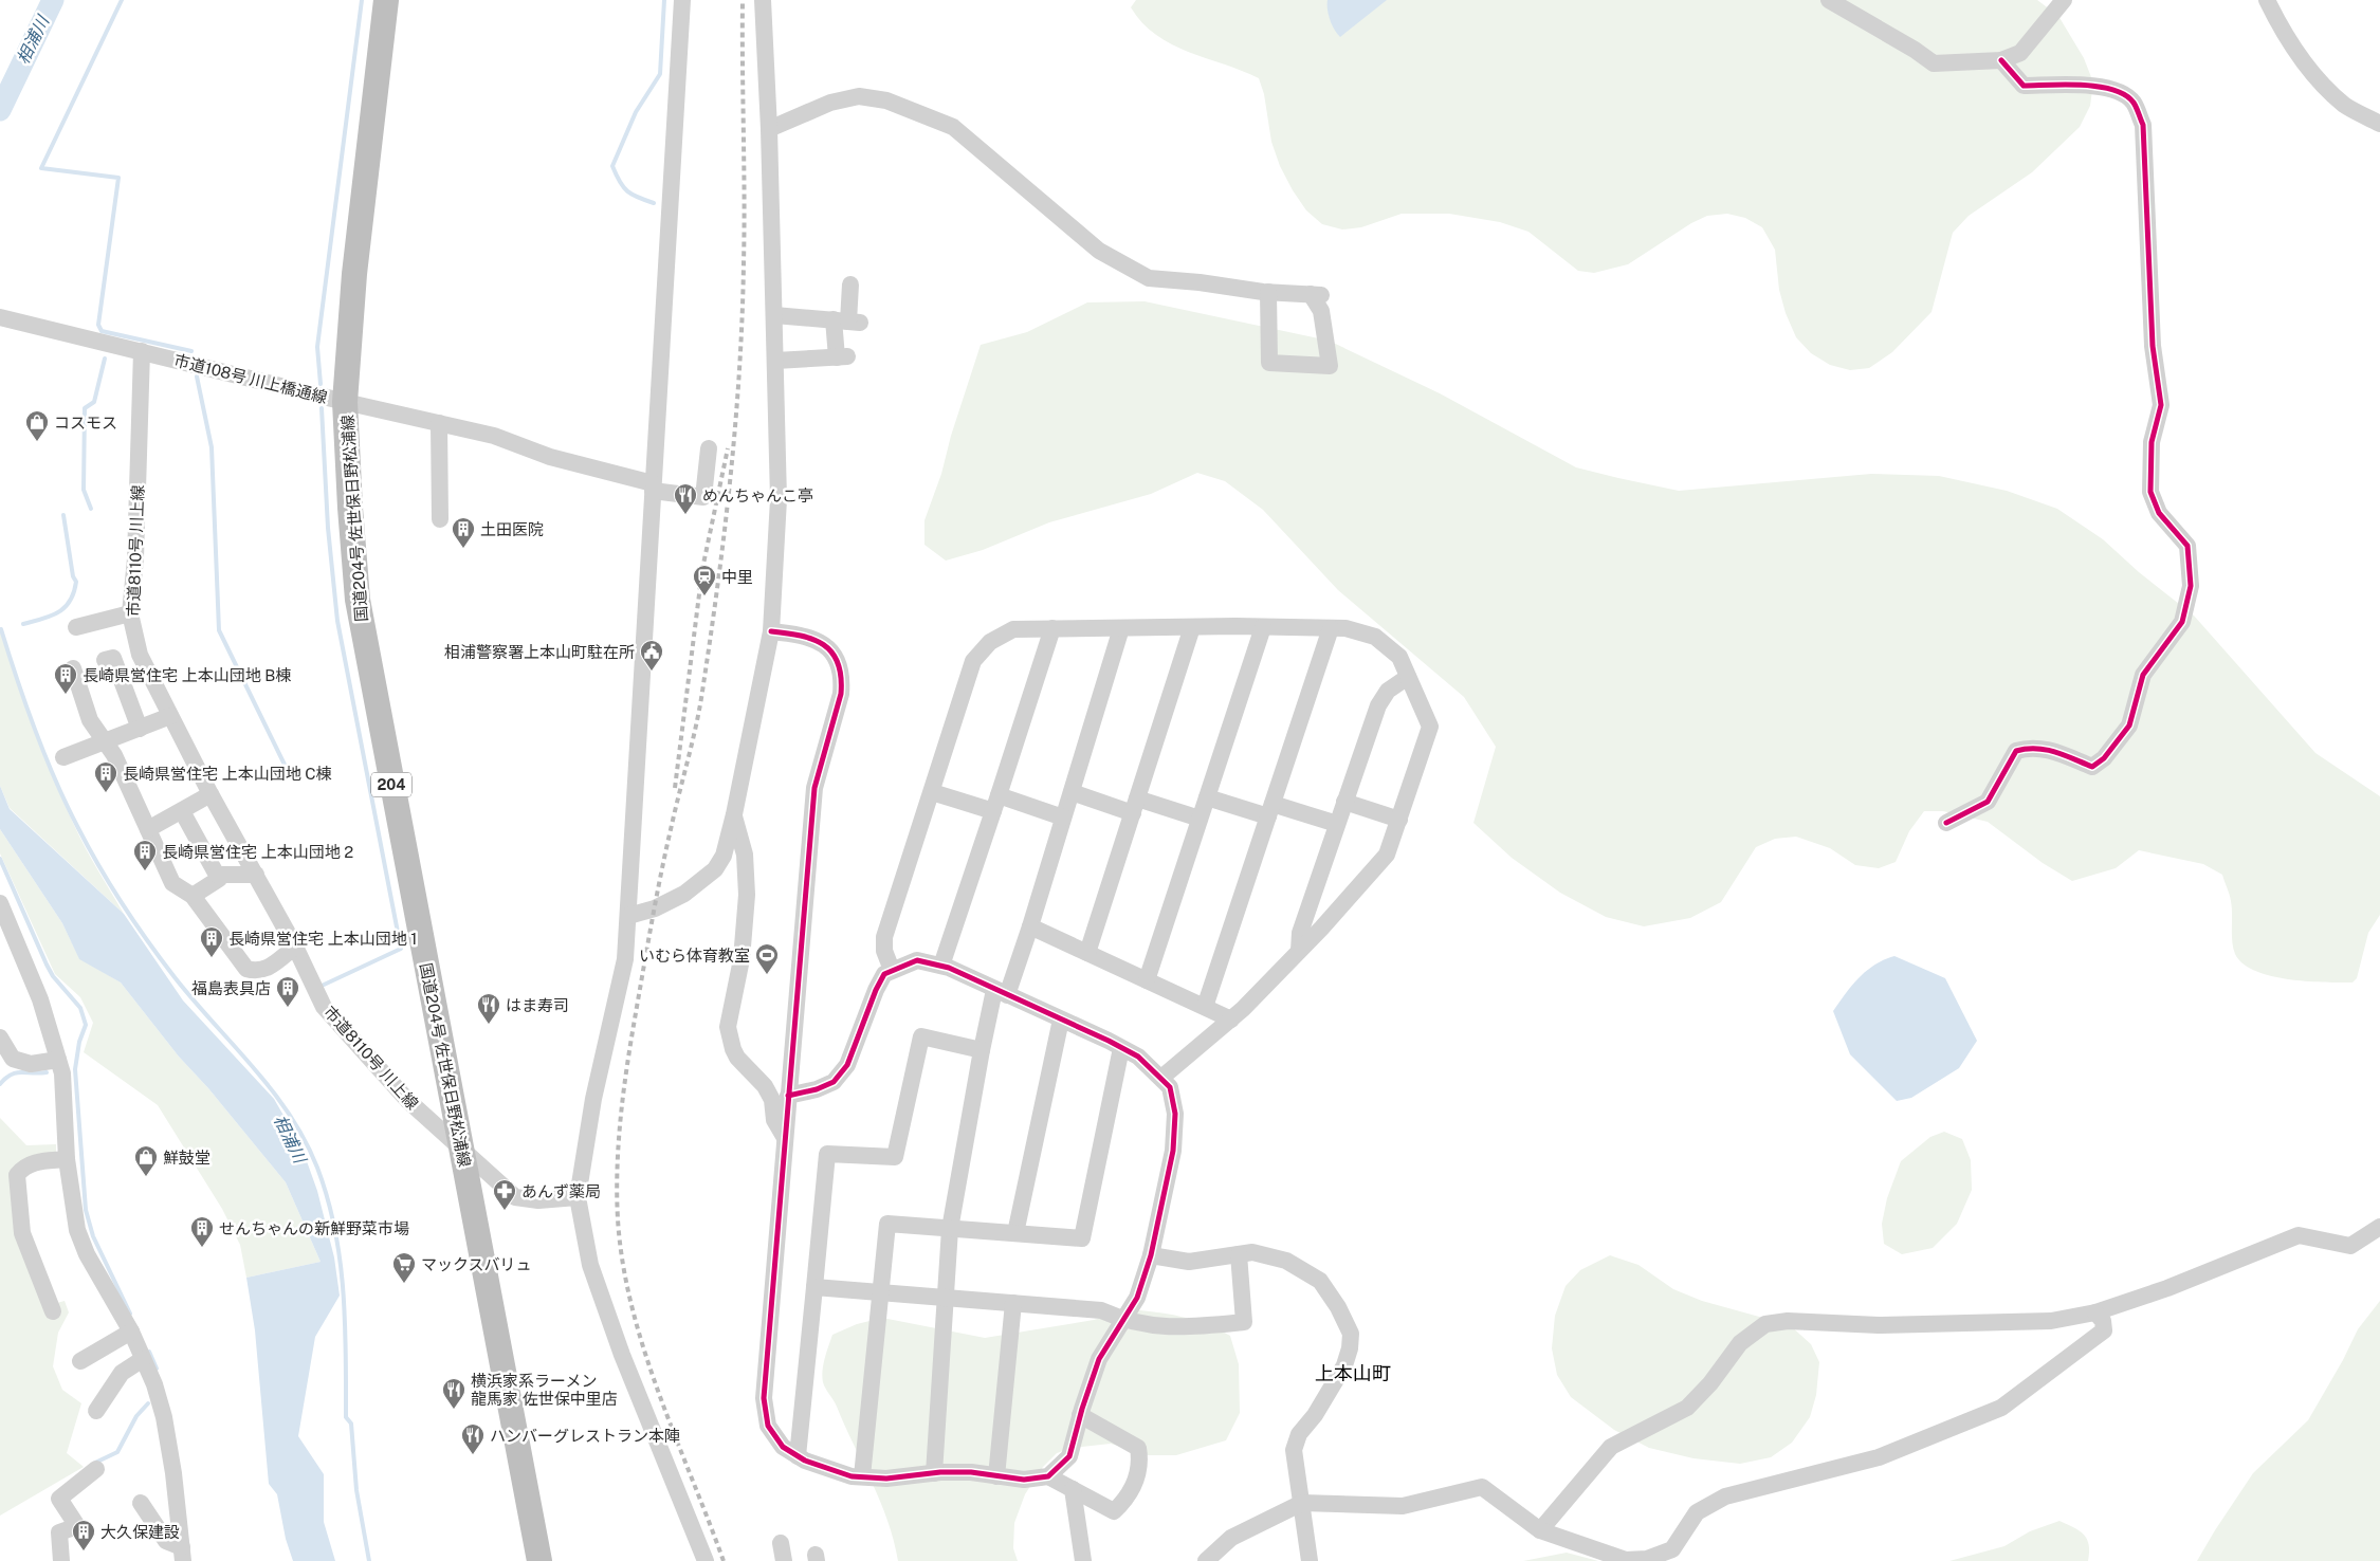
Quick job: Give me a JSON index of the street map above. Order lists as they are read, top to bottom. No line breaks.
{"streets":{"highway":["国道204号 佐世保日野松浦線","204"],"street":["市道108号 川上橋通線","市道8110号 川上線"]},"crossings":[["市道108号 川上橋通線","国道204号 佐世保日野松浦線"],["市道108号 川上橋通線","市道8110号 川上線"],["国道204号 佐世保日野松浦線","市道8110号 川上線"]],"districts":["上本山町"],"water":["相浦川"],"places":{"shop":["コスモス","鮮鼓堂"],"restaurant":["めんちゃんこ亭","はま寿司","横浜家系ラーメン 龍馬家 佐世保中里店","ハンバーグレストラン本陣"],"building":["土田医院","長崎県営住宅 上本山団地 B棟","長崎県営住宅 上本山団地 C棟","長崎県営住宅 上本山団地 2","長崎県営住宅 上本山団地 1","福島表具店","せんちゃんの新鮮野菜市場","大久保建設"],"station":["中里"],"public building":["相浦警察署上本山町駐在所"],"sports":["いむら体育教室"],"pharmacy":["あんず薬局"],"supermarket":["マックスバリュ"]}}
